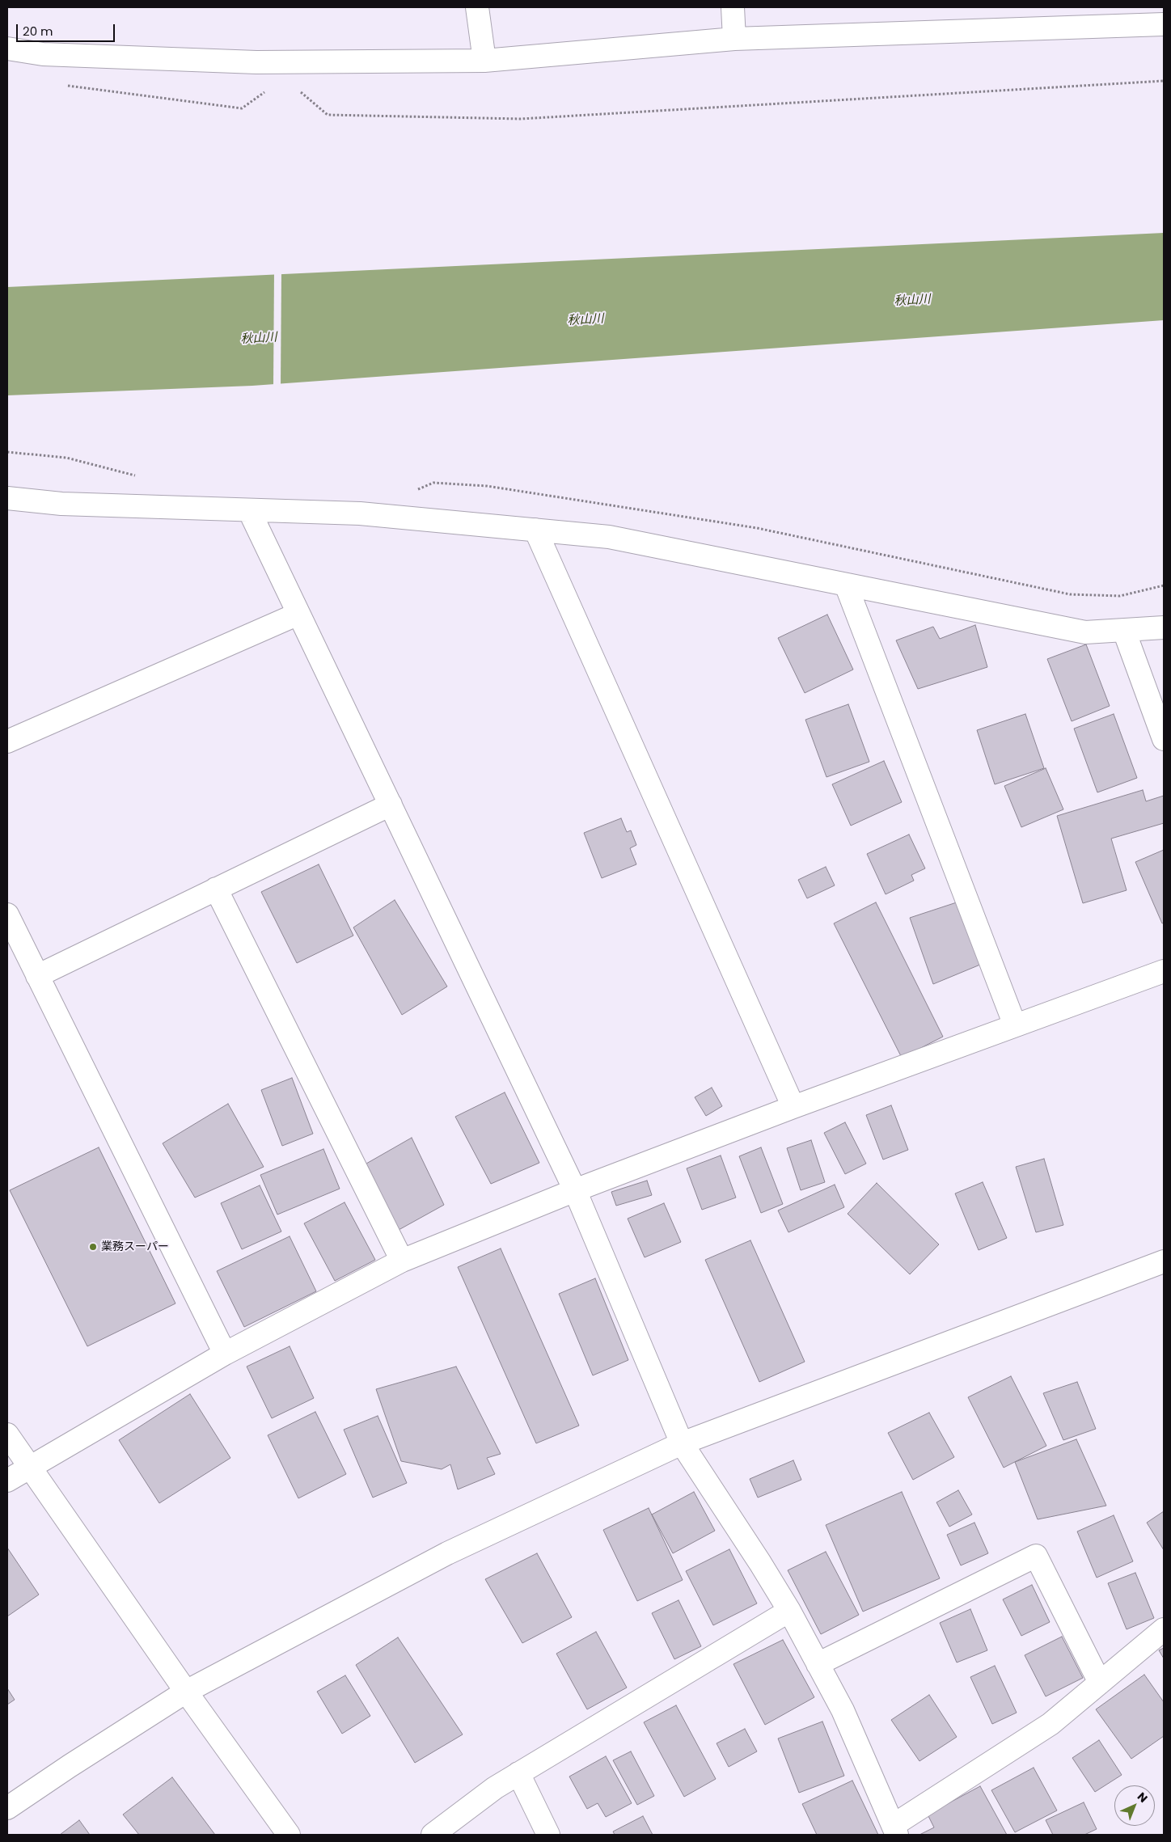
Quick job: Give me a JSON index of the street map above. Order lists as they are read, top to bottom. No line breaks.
{"water":["秋山川"],"places":["業務スーパー"],"scale_bar":"20 m","north":"top right"}
